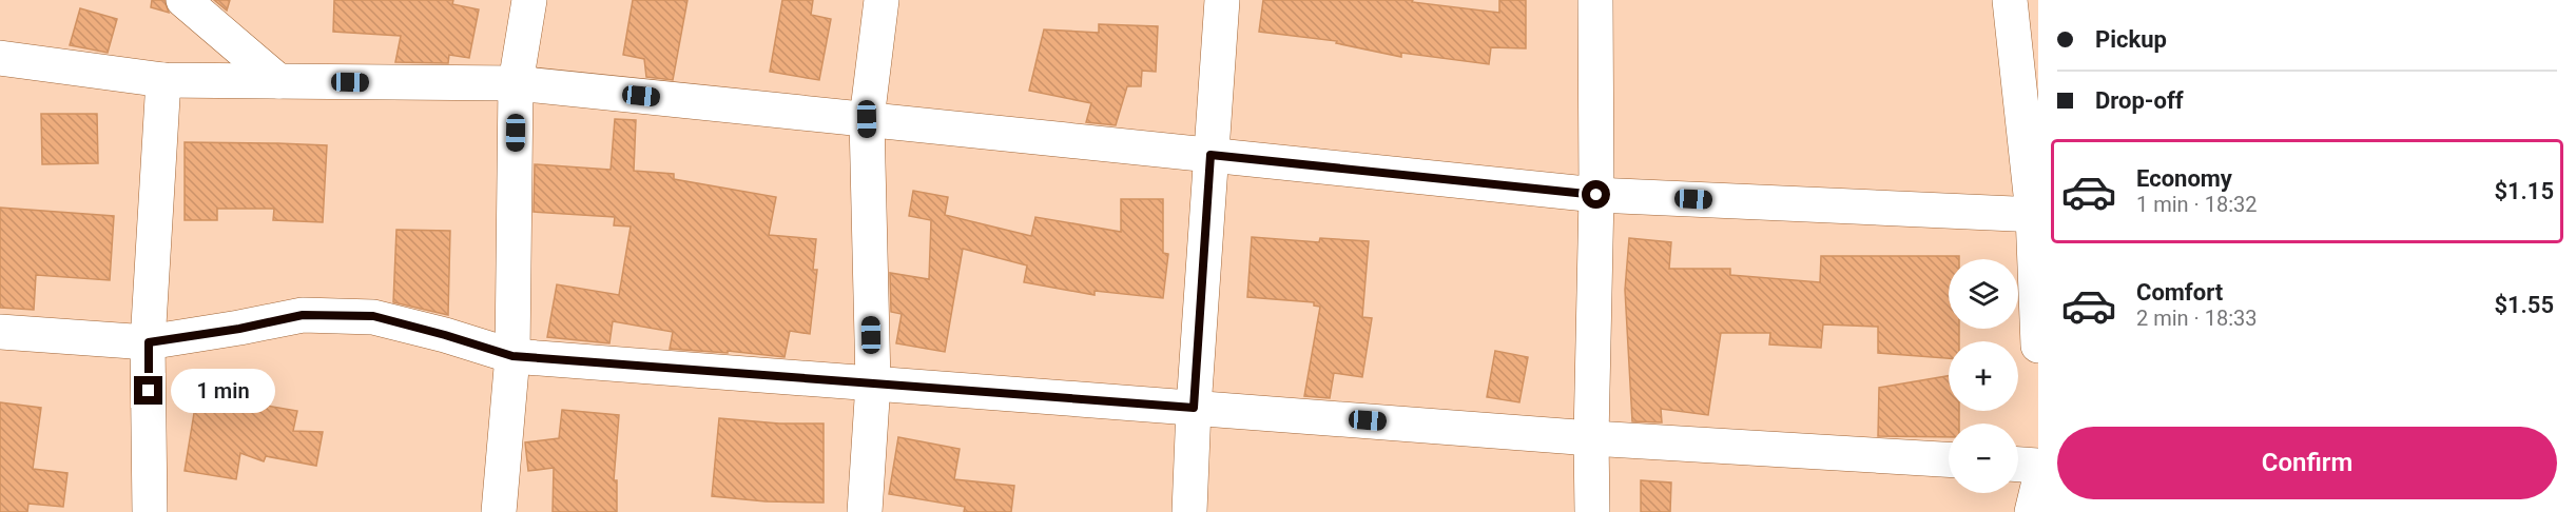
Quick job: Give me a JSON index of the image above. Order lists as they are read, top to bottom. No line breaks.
{"page":{"banner":["Pickup","Drop-off"],"list":[{"name":"Economy","note":"1 min · 18:32","value":"$1.15"},{"name":"Comfort","note":"2 min · 18:33","value":"$1.55"}],"map_buttons":["+","−"],"bubble":"1 min","buttons":"Confirm"}}
